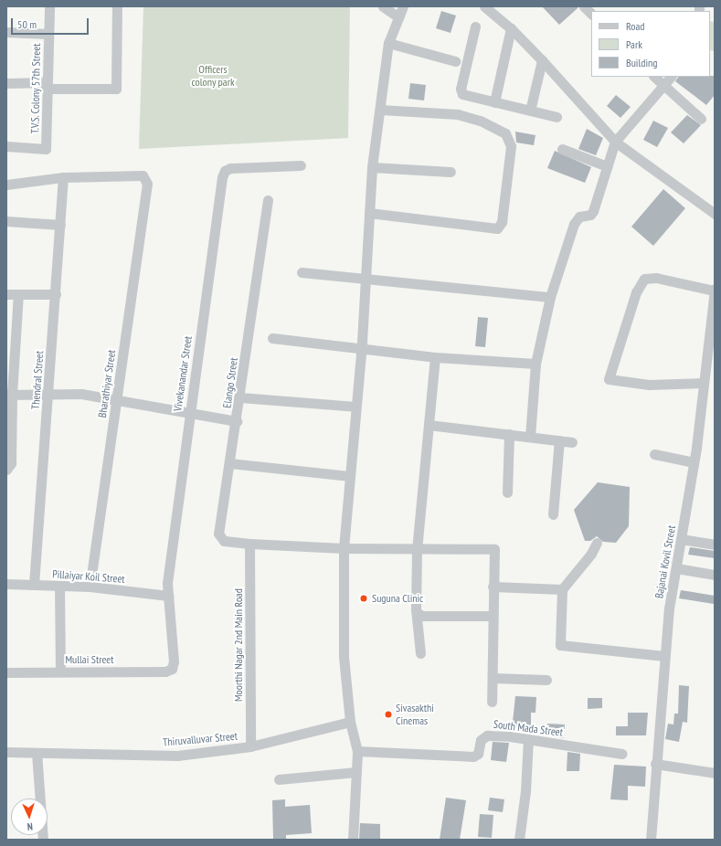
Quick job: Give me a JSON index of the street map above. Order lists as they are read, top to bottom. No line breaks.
{"streets":{"street":["T.V.S. Colony 57th Street","Vivekanandar Street","Thendral Street","Elango Street","Bharathiyar Street","Bajanai Kovil Street","Pillaiyar Koil Street","Moorthi Nagar 2nd Main Road","Mullai Street","South Mada Street","Thiruvalluvar Street"]},"crossings":[["Vivekanandar Street","Pillaiyar Koil Street"],["Vivekanandar Street","Mullai Street"],["Thendral Street","Bharathiyar Street"],["Thendral Street","Pillaiyar Koil Street"],["Elango Street","Moorthi Nagar 2nd Main Road"],["Bharathiyar Street","Pillaiyar Koil Street"],["Moorthi Nagar 2nd Main Road","Thiruvalluvar Street"]],"parks":["Officers colony park"],"places":["Suguna Clinic","Sivasakthi Cinemas"],"legend":["Road","Park","Building"],"scale_bar":"50 m","north":"bottom"}
